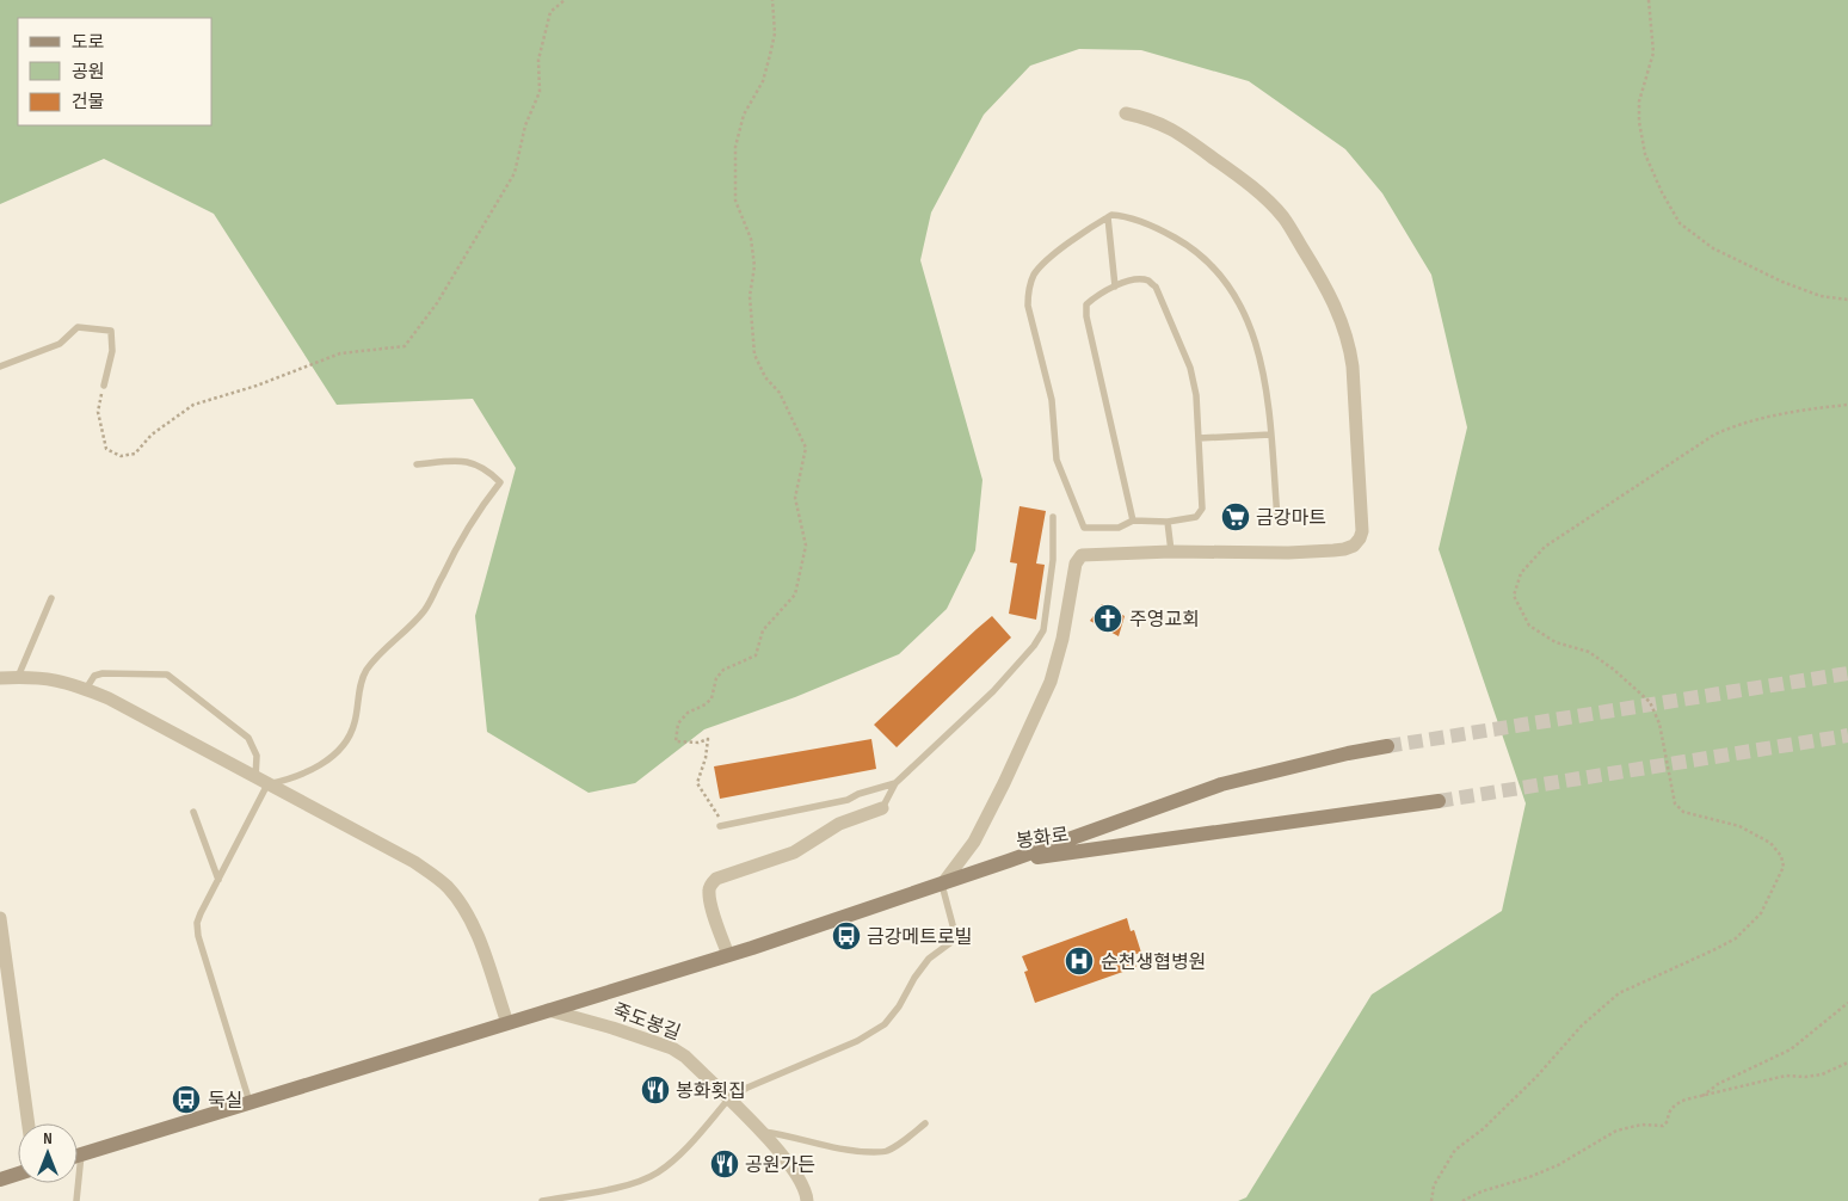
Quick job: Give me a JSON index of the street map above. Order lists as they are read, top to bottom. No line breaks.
{"streets":{"main road":["봉화로"],"street":["죽도봉길"]},"places":{"supermarket":["금강마트"],"church":["주영교회"],"bus stop":["금강메트로빌","둑실"],"hospital":["순천생협병원"],"restaurant":["봉화횟집","공원가든"]},"legend":["도로","공원","건물"],"north":"top"}
